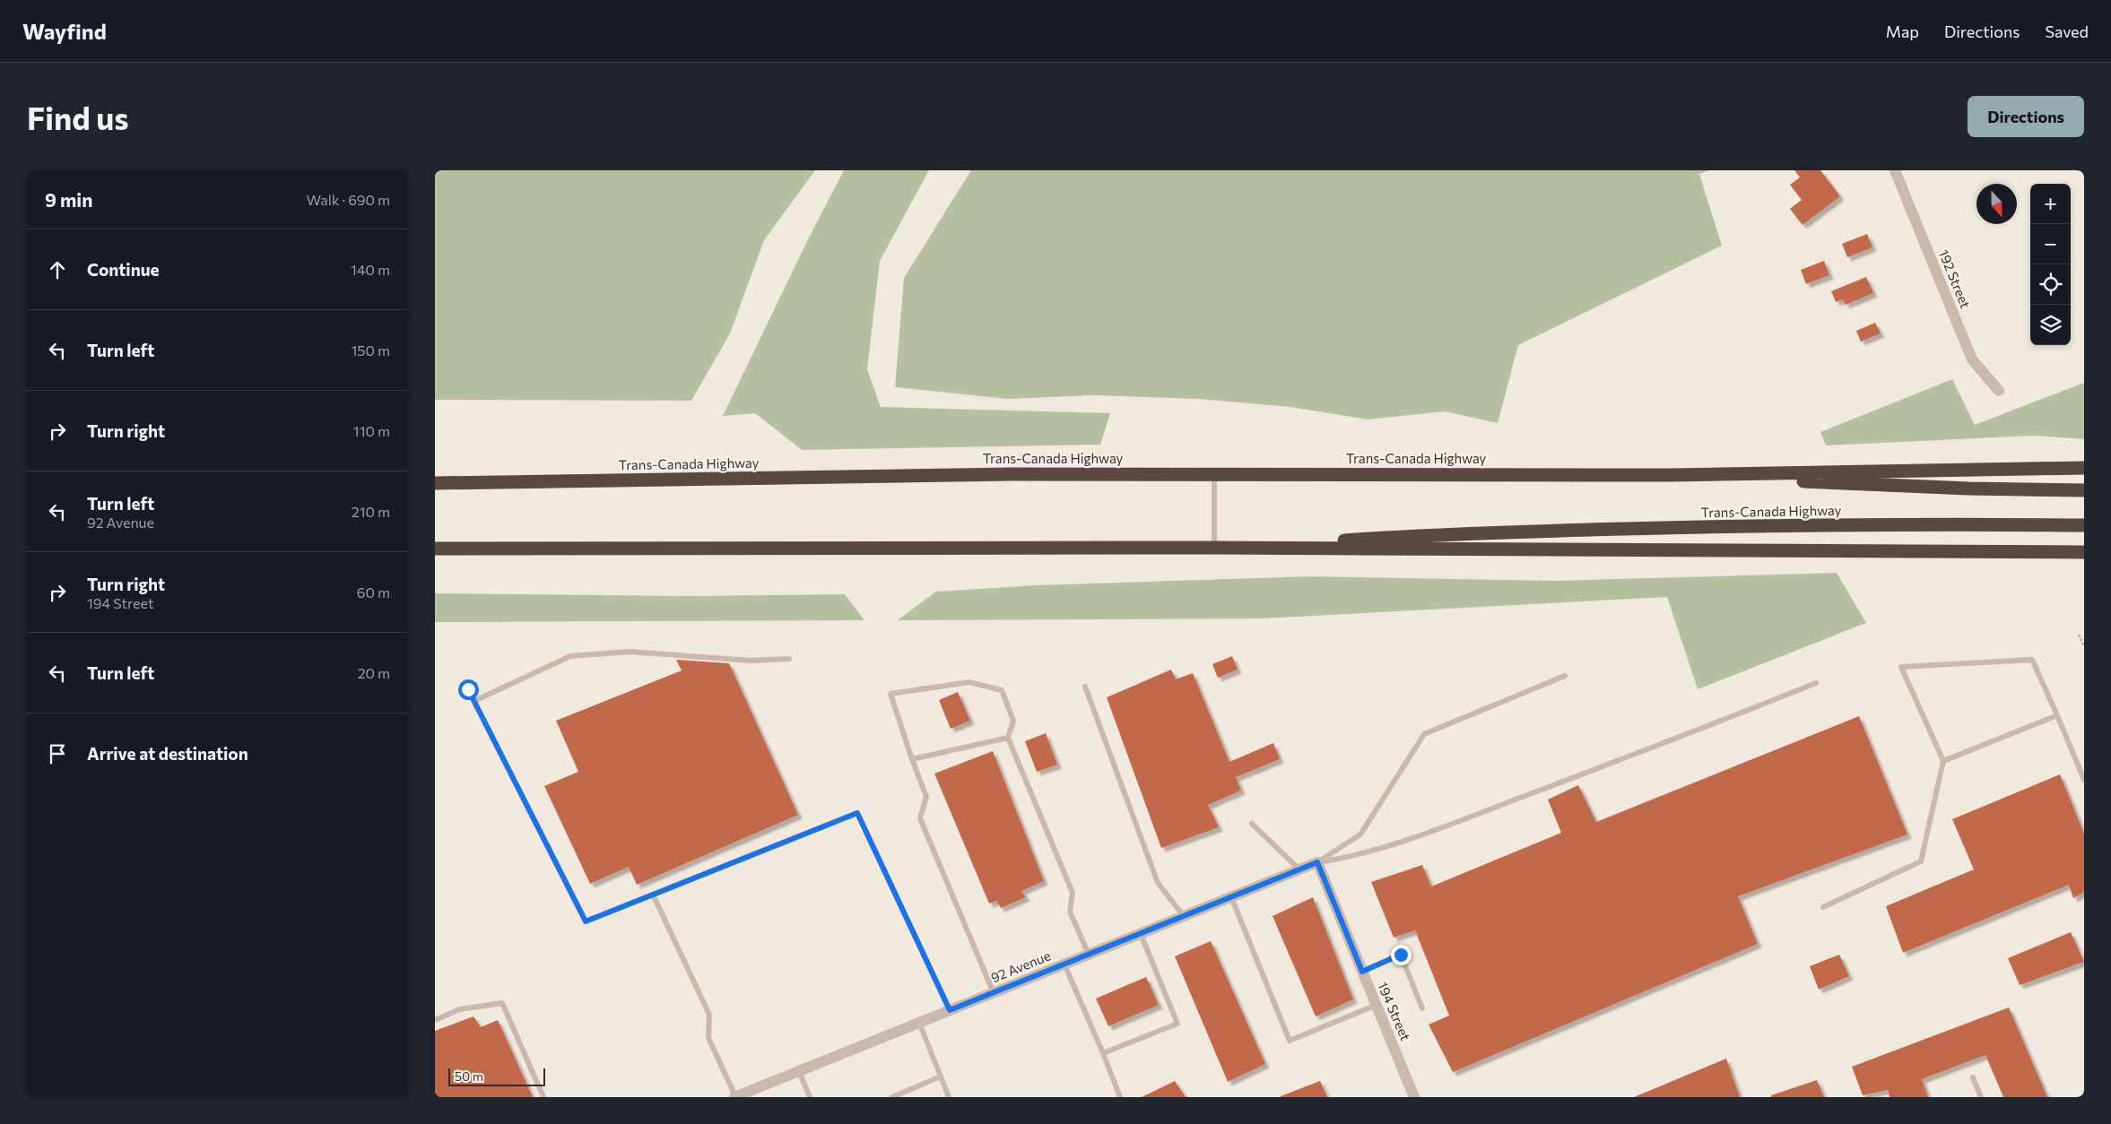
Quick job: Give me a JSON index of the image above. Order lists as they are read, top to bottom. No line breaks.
{"streets":{"highway":["Trans-Canada Highway"],"street":["192 Street","92 Avenue","194 Street"]},"crossings":[["92 Avenue","194 Street"]],"scale_bar":"50 m","north":"bottom","page":{"header":"Wayfind","nav":["Map","Directions","Saved"],"buttons":"Directions","title":"Find us","heading":["9 min","Walk · 690 m"],"map_buttons":["+","−"],"list":[["Continue","140 m"],["Turn left","150 m"],["Turn right","110 m"],["Turn left","92 Avenue","210 m"],["Turn right","194 Street","60 m"],["Turn left","20 m"],"Arrive at destination"],"scale":"50 m"}}
